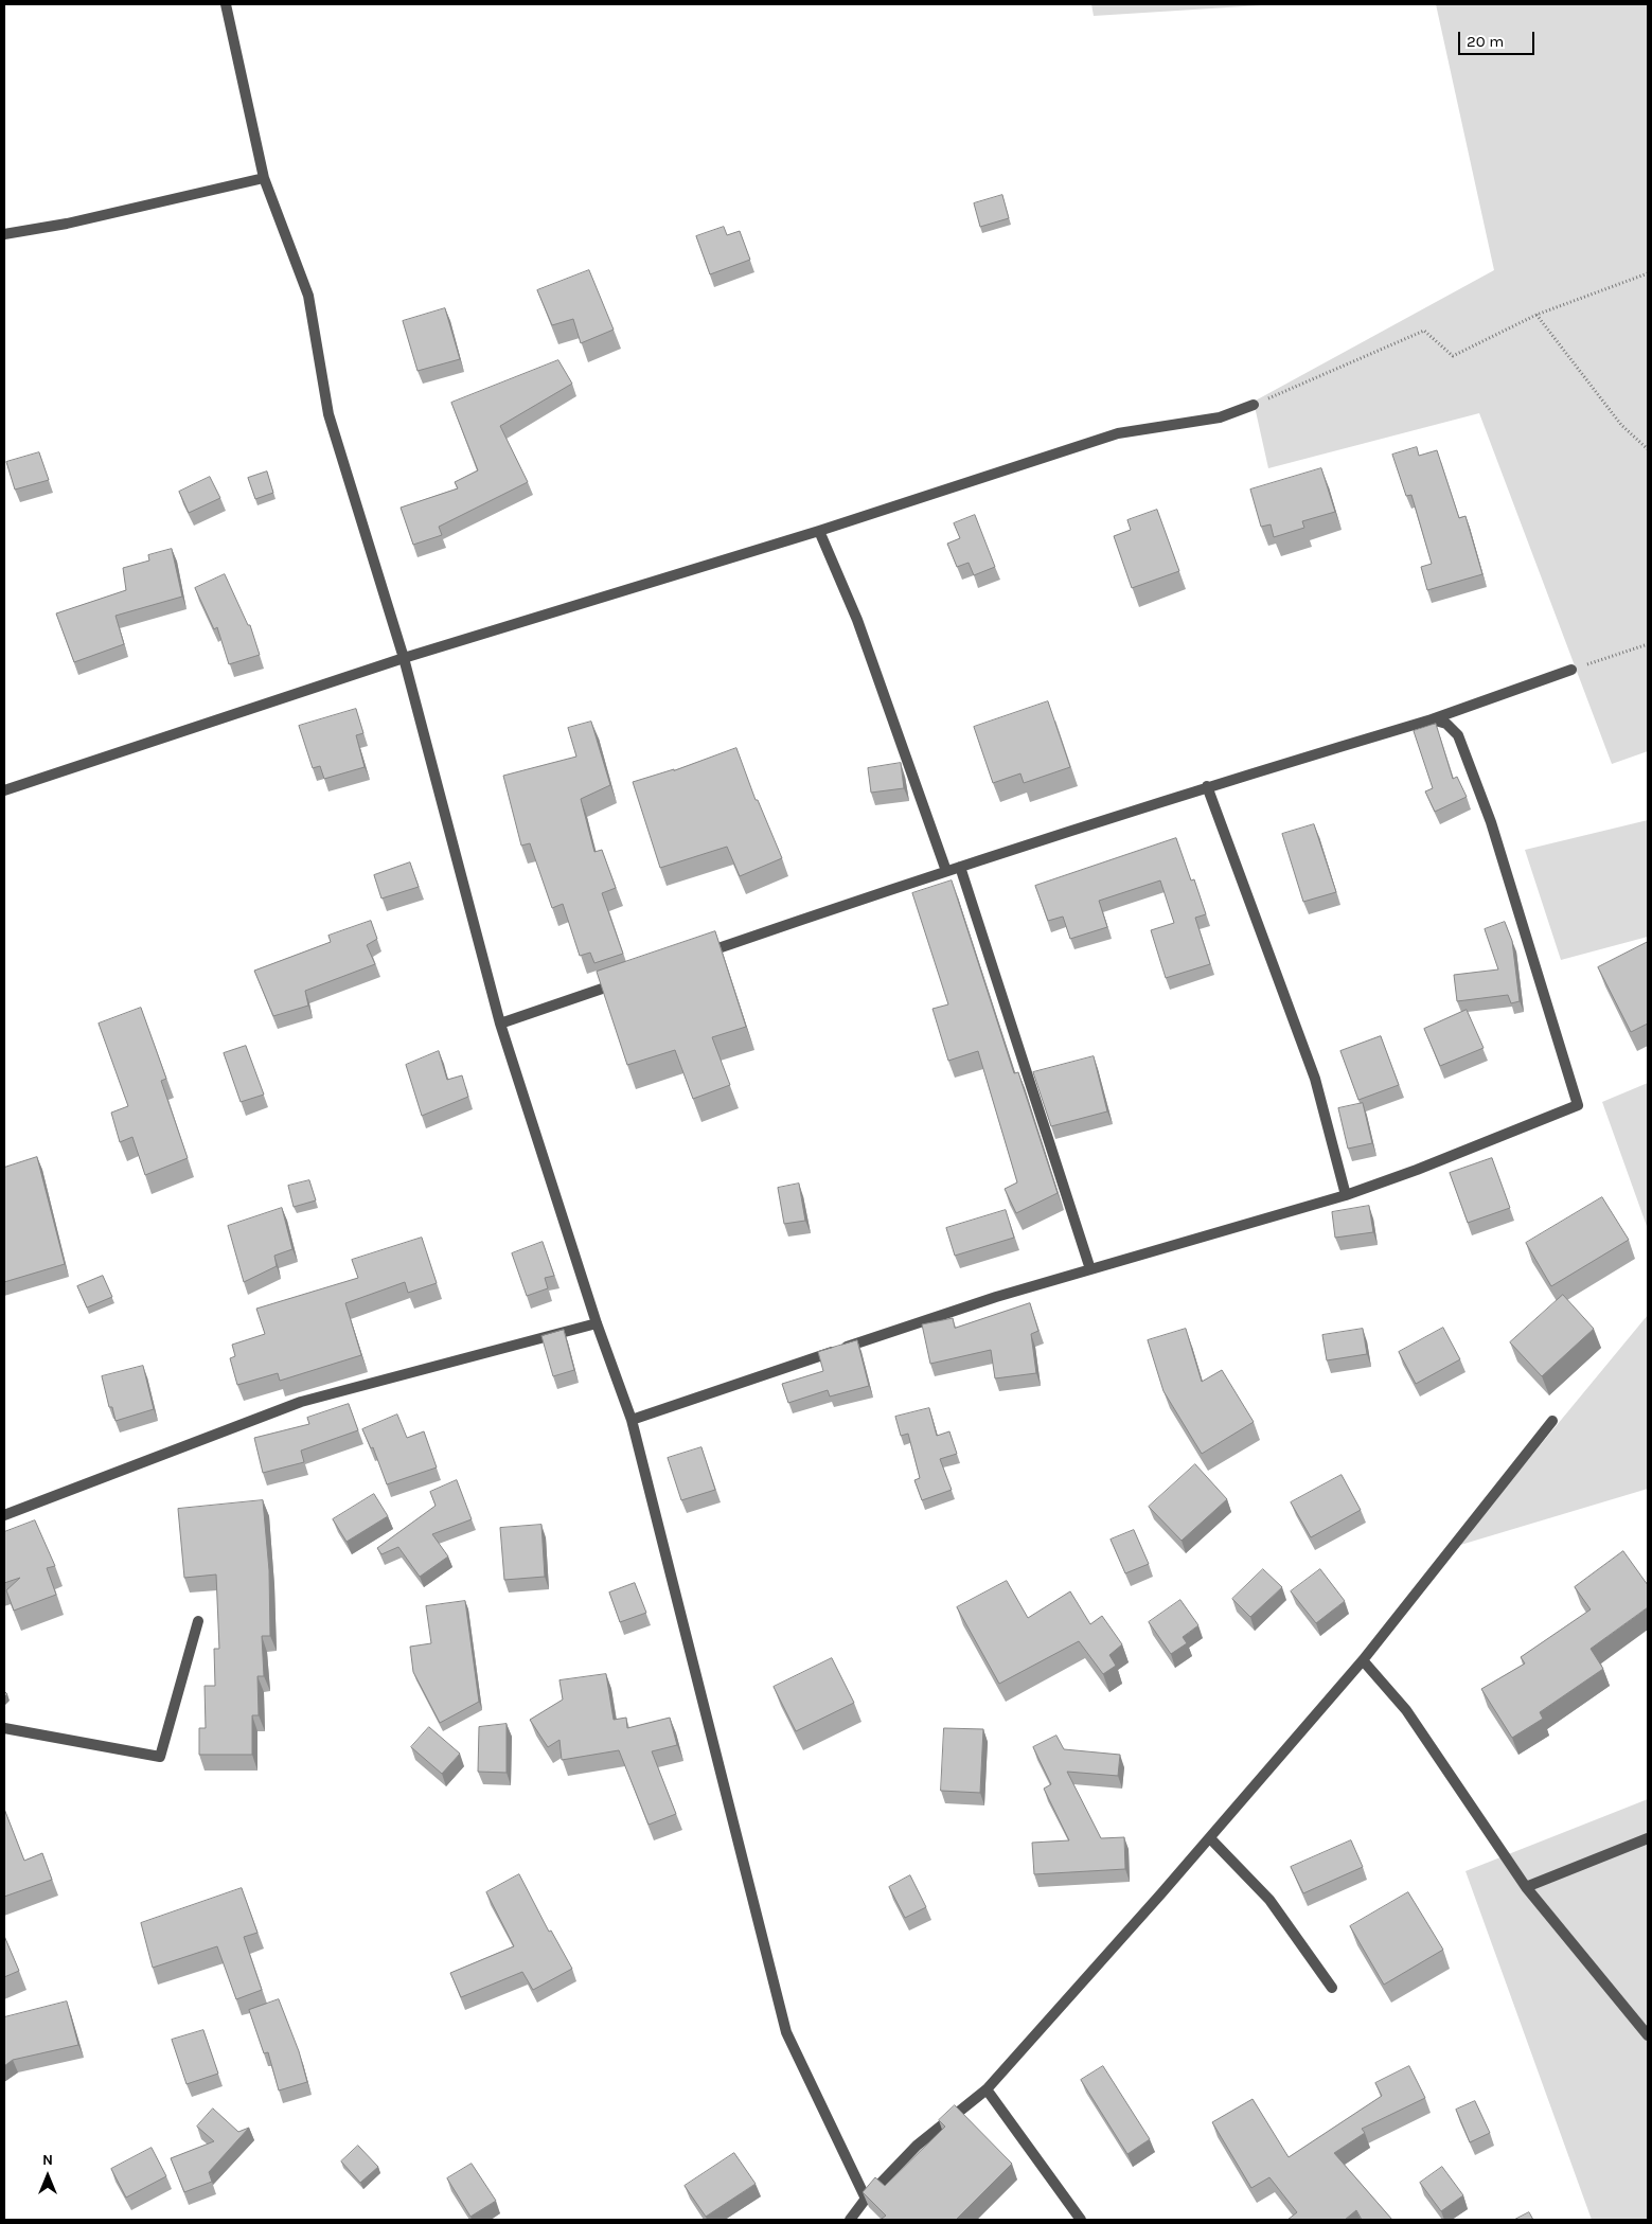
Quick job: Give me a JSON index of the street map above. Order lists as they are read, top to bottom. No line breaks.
{"scale_bar":"20 m","north":"top"}
